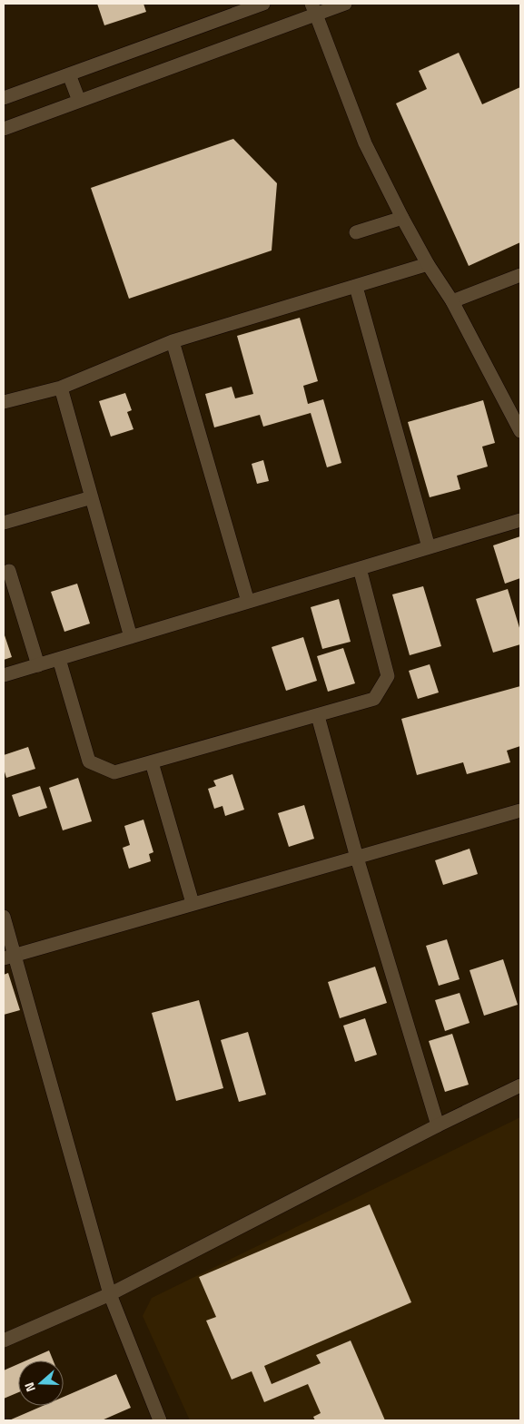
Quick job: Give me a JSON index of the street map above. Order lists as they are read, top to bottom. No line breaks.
{"north":"left"}
